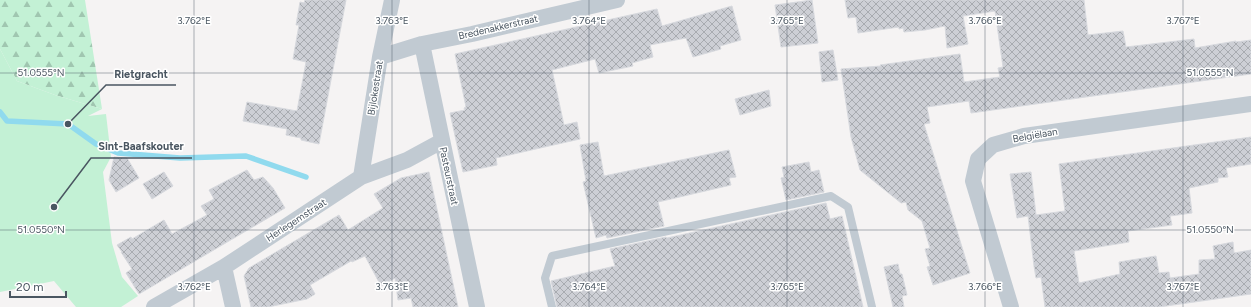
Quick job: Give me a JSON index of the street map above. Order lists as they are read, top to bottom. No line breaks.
{"streets":{"street":["Bredenakkerstraat","Bijlokestraat","Belgiëlaan","Pasteurstraat","Herlegemstraat"]},"crossings":[["Bredenakkerstraat","Bijlokestraat"],["Bredenakkerstraat","Pasteurstraat"],["Bijlokestraat","Herlegemstraat"],["Pasteurstraat","Herlegemstraat"]],"places":["Rietgracht","Sint-Baafskouter"],"scale_bar":"20 m","coordinates":["3.762°E","3.763°E","3.764°E","3.765°E","3.766°E","3.767°E","51.0555°N","51.0550°N"]}
